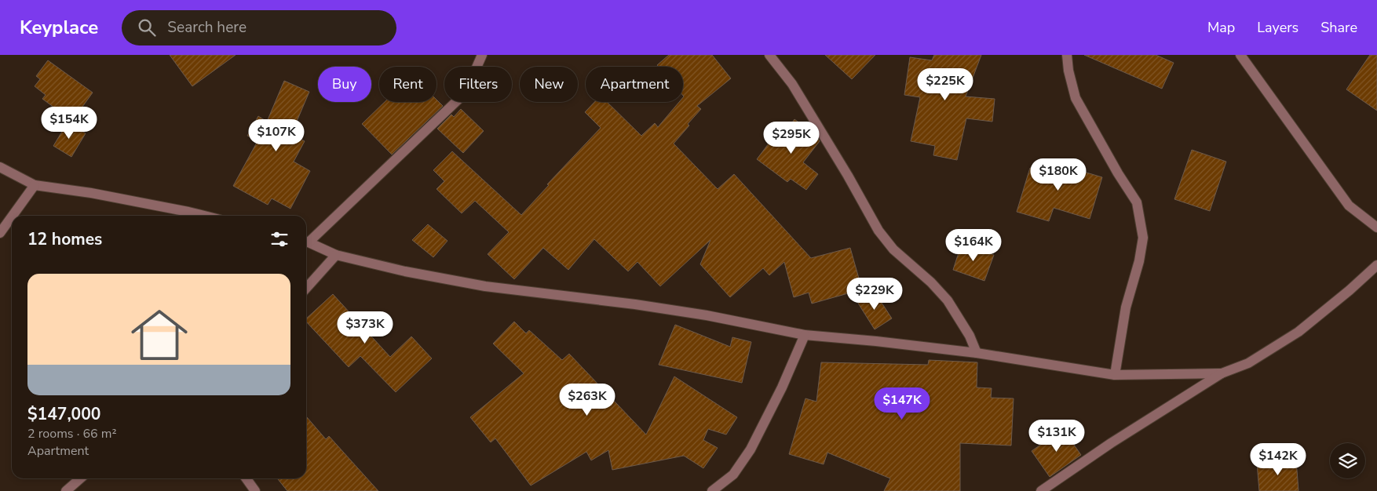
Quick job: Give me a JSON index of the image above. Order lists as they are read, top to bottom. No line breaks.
{"page":{"header":"Keyplace","search":"Search here","nav":["Map","Layers","Share"],"chip":["Buy","Rent","Filters","New","Apartment"],"price":["$225K","$154K","$107K","$295K","$180K","$164K","$229K","$373K","$263K","$147K","$131K","$142K"],"heading":"12 homes","list":[{"name":"$147,000","note":"2 rooms · 66 m² · Apartment"}]}}
